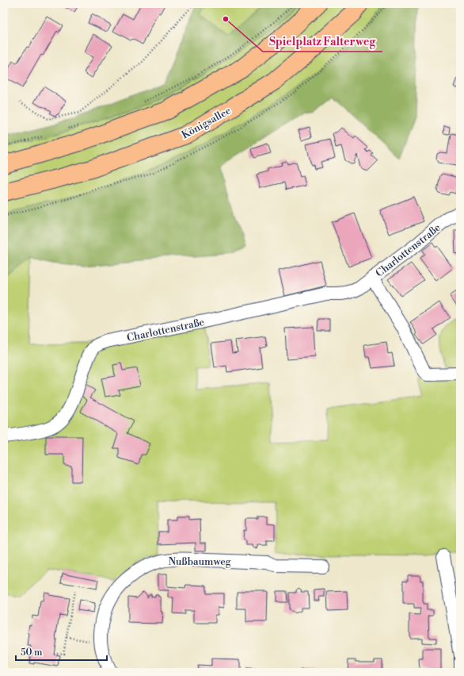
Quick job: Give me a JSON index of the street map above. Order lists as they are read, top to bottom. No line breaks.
{"streets":{"main road":["Königsallee"],"street":["Charlottenstraße","Nußbaumweg"]},"places":["Spielplatz Falterweg"],"scale_bar":"50 m"}
